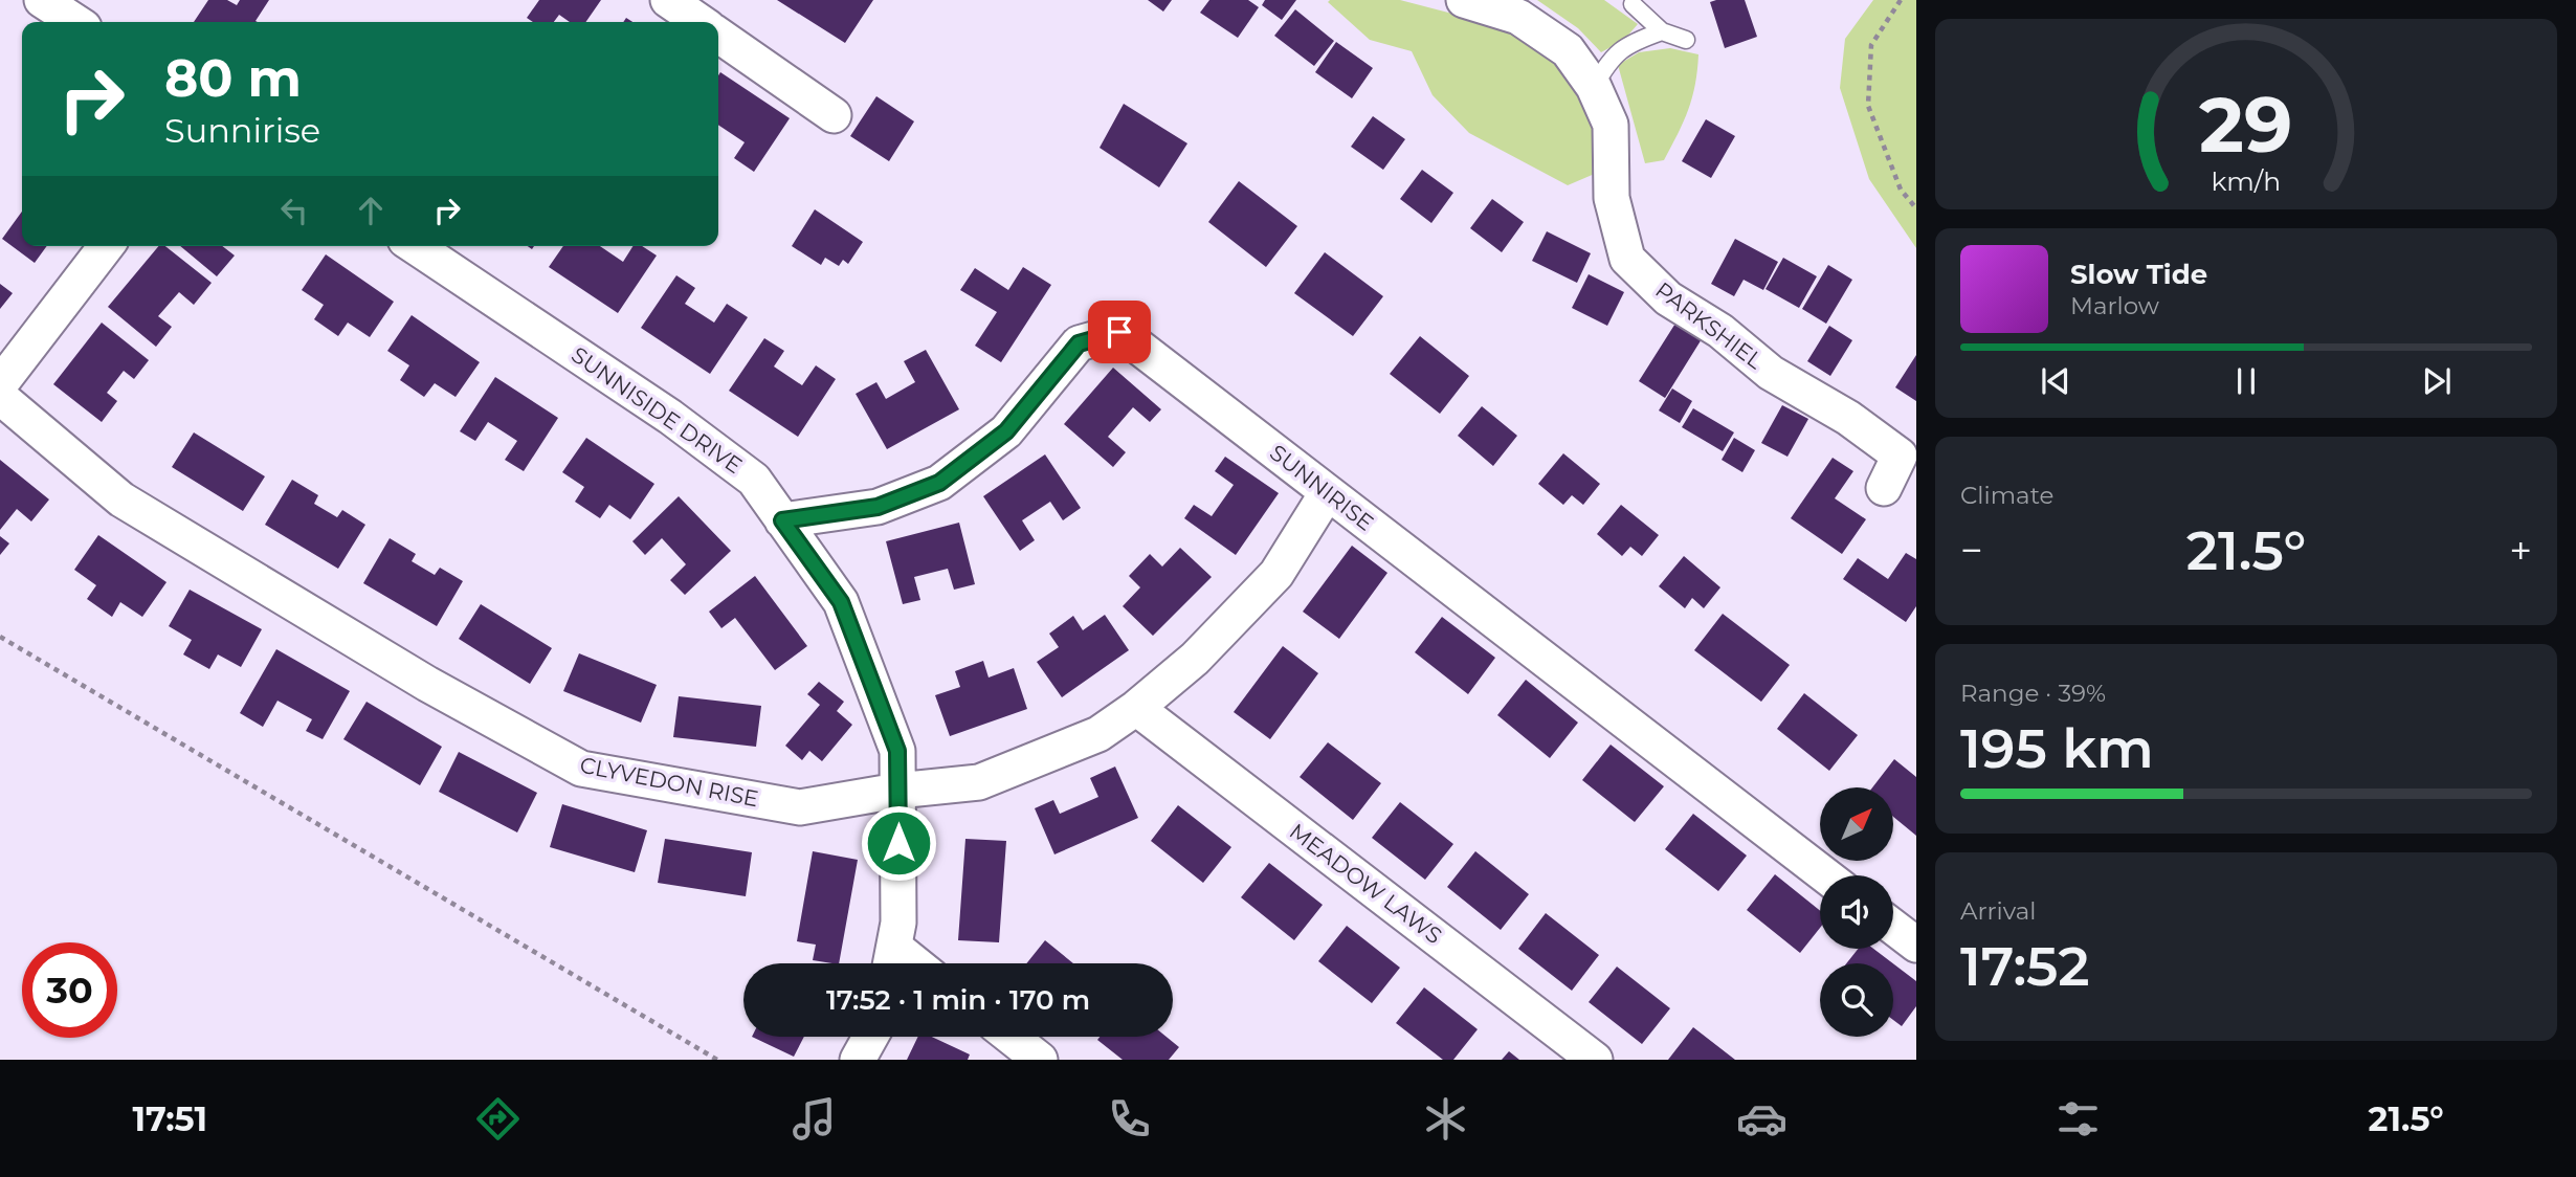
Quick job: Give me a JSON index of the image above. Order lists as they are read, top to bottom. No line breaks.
{"streets":{"street":["PARKSHIEL","SUNNISIDE DRIVE","SUNNIRISE","CLYVEDON RISE","MEADOW LAWS"]},"crossings":[["SUNNISIDE DRIVE","SUNNIRISE"],["SUNNISIDE DRIVE","CLYVEDON RISE"],["SUNNIRISE","CLYVEDON RISE"],["CLYVEDON RISE","MEADOW LAWS"]],"north":"top right","page":{"turn":["80 m","Sunnirise"],"song":["Slow Tide","Marlow"],"tile":["Climate",["Range · 39%","195 km"],["Arrival","17:52"]],"heat":["−","21.5°","+"],"limit":"30","trip":"17:52 · 1 min · 170 m","tabs":["17:51","21.5°"],"gauge":["29","km/h"]}}
